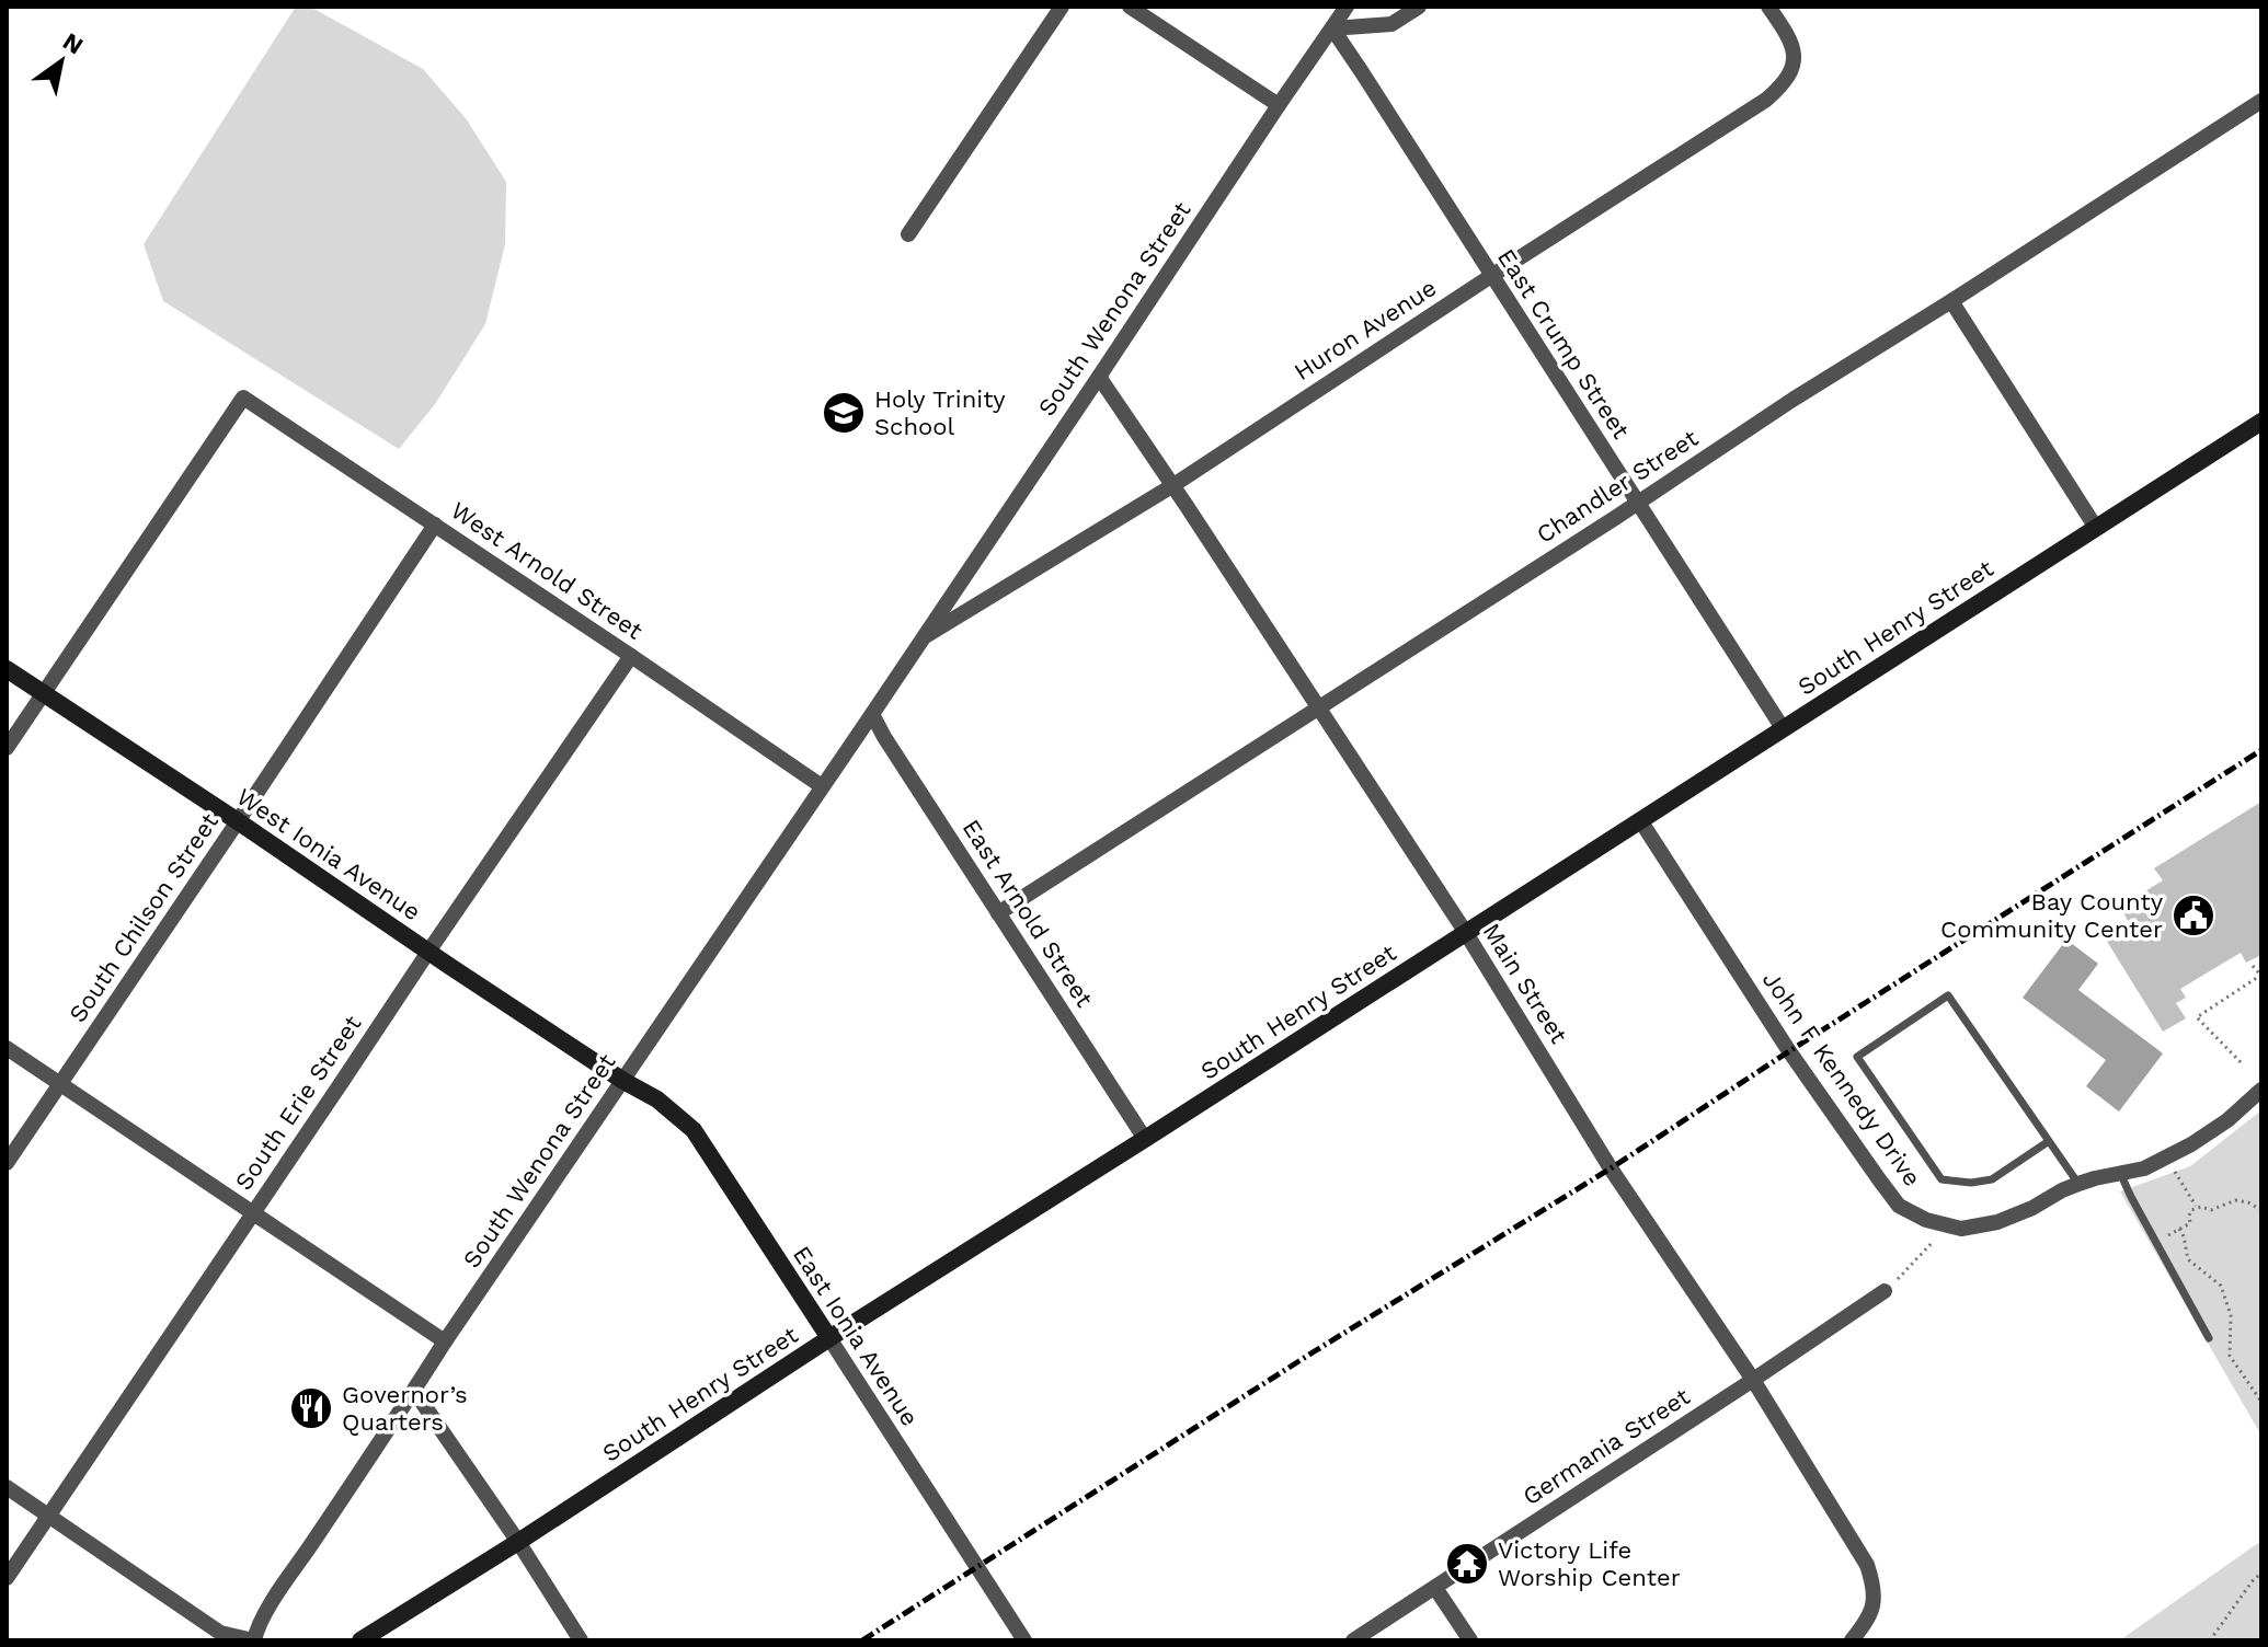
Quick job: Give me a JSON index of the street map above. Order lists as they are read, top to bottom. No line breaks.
{"streets":{"street":["South Wenona Street","Huron Avenue","East Crump Street","Chandler Street","West Arnold Street","South Henry Street","West Ionia Avenue","East Arnold Street","South Chilson Street","Main Street","John F Kennedy Drive","South Erie Street","East Ionia Avenue","Germania Street"]},"crossings":[["South Wenona Street","Huron Avenue"],["South Wenona Street","East Crump Street"],["South Wenona Street","West Arnold Street"],["South Wenona Street","West Ionia Avenue"],["South Wenona Street","East Arnold Street"],["South Wenona Street","Main Street"],["South Wenona Street","East Ionia Avenue"],["Huron Avenue","East Crump Street"],["Huron Avenue","Main Street"],["East Crump Street","Chandler Street"],["East Crump Street","South Henry Street"],["Chandler Street","East Arnold Street"],["Chandler Street","Main Street"],["West Arnold Street","West Ionia Avenue"],["West Arnold Street","South Chilson Street"],["West Arnold Street","South Erie Street"],["South Henry Street","East Arnold Street"],["South Henry Street","Main Street"],["South Henry Street","John F Kennedy Drive"],["South Henry Street","East Ionia Avenue"],["West Ionia Avenue","South Chilson Street"],["West Ionia Avenue","South Erie Street"],["West Ionia Avenue","East Ionia Avenue"],["Main Street","Germania Street"]],"places":{"school or university":["Holy Trinity School"],"public building":["Bay County Community Center"],"restaurant":["Governor’s Quarters"],"temple":["Victory Life Worship Center"]},"north":"top right"}
